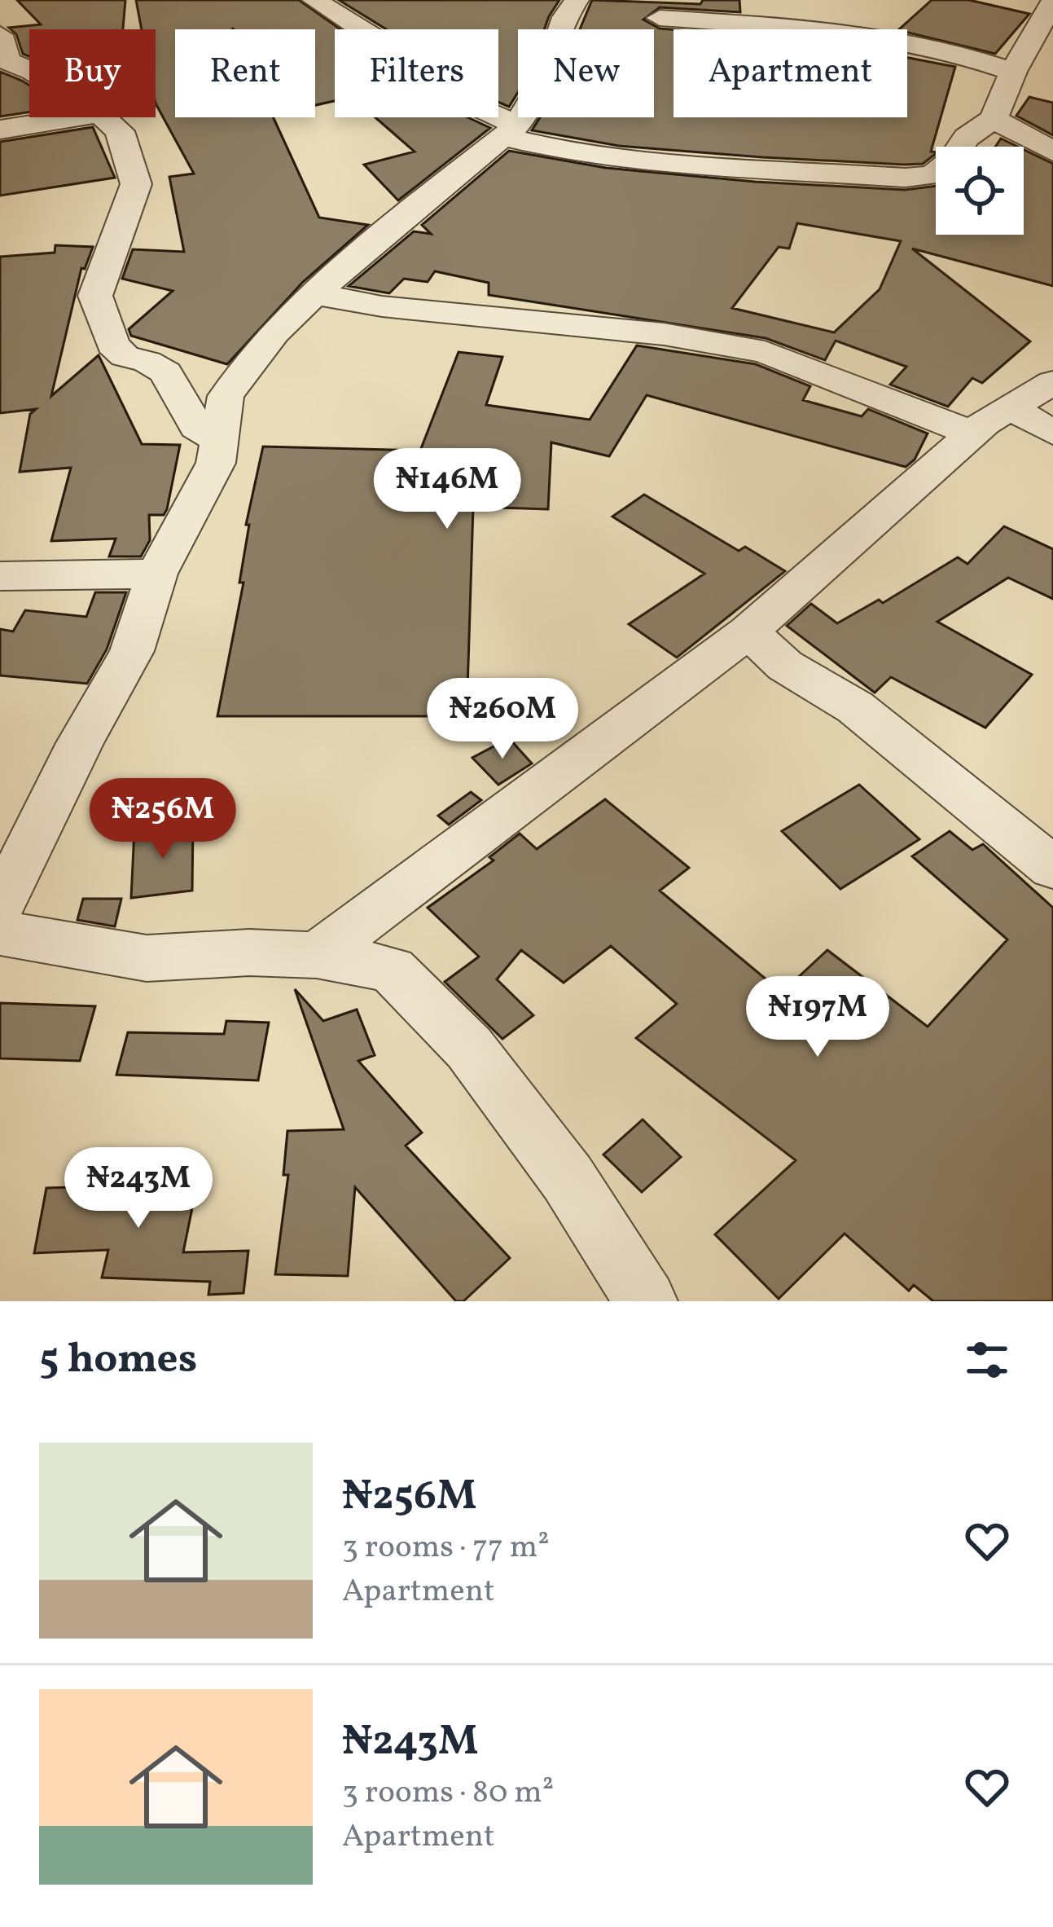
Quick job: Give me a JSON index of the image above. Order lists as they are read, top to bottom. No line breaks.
{"page":{"chip":["Buy","Rent","Filters","New","Apartment"],"price":["₦146M","₦260M","₦256M","₦197M","₦243M"],"heading":"5 homes","list":[{"name":"₦256M","note":"3 rooms · 77 m² · Apartment"},{"name":"₦243M","note":"3 rooms · 80 m² · Apartment"}]}}
